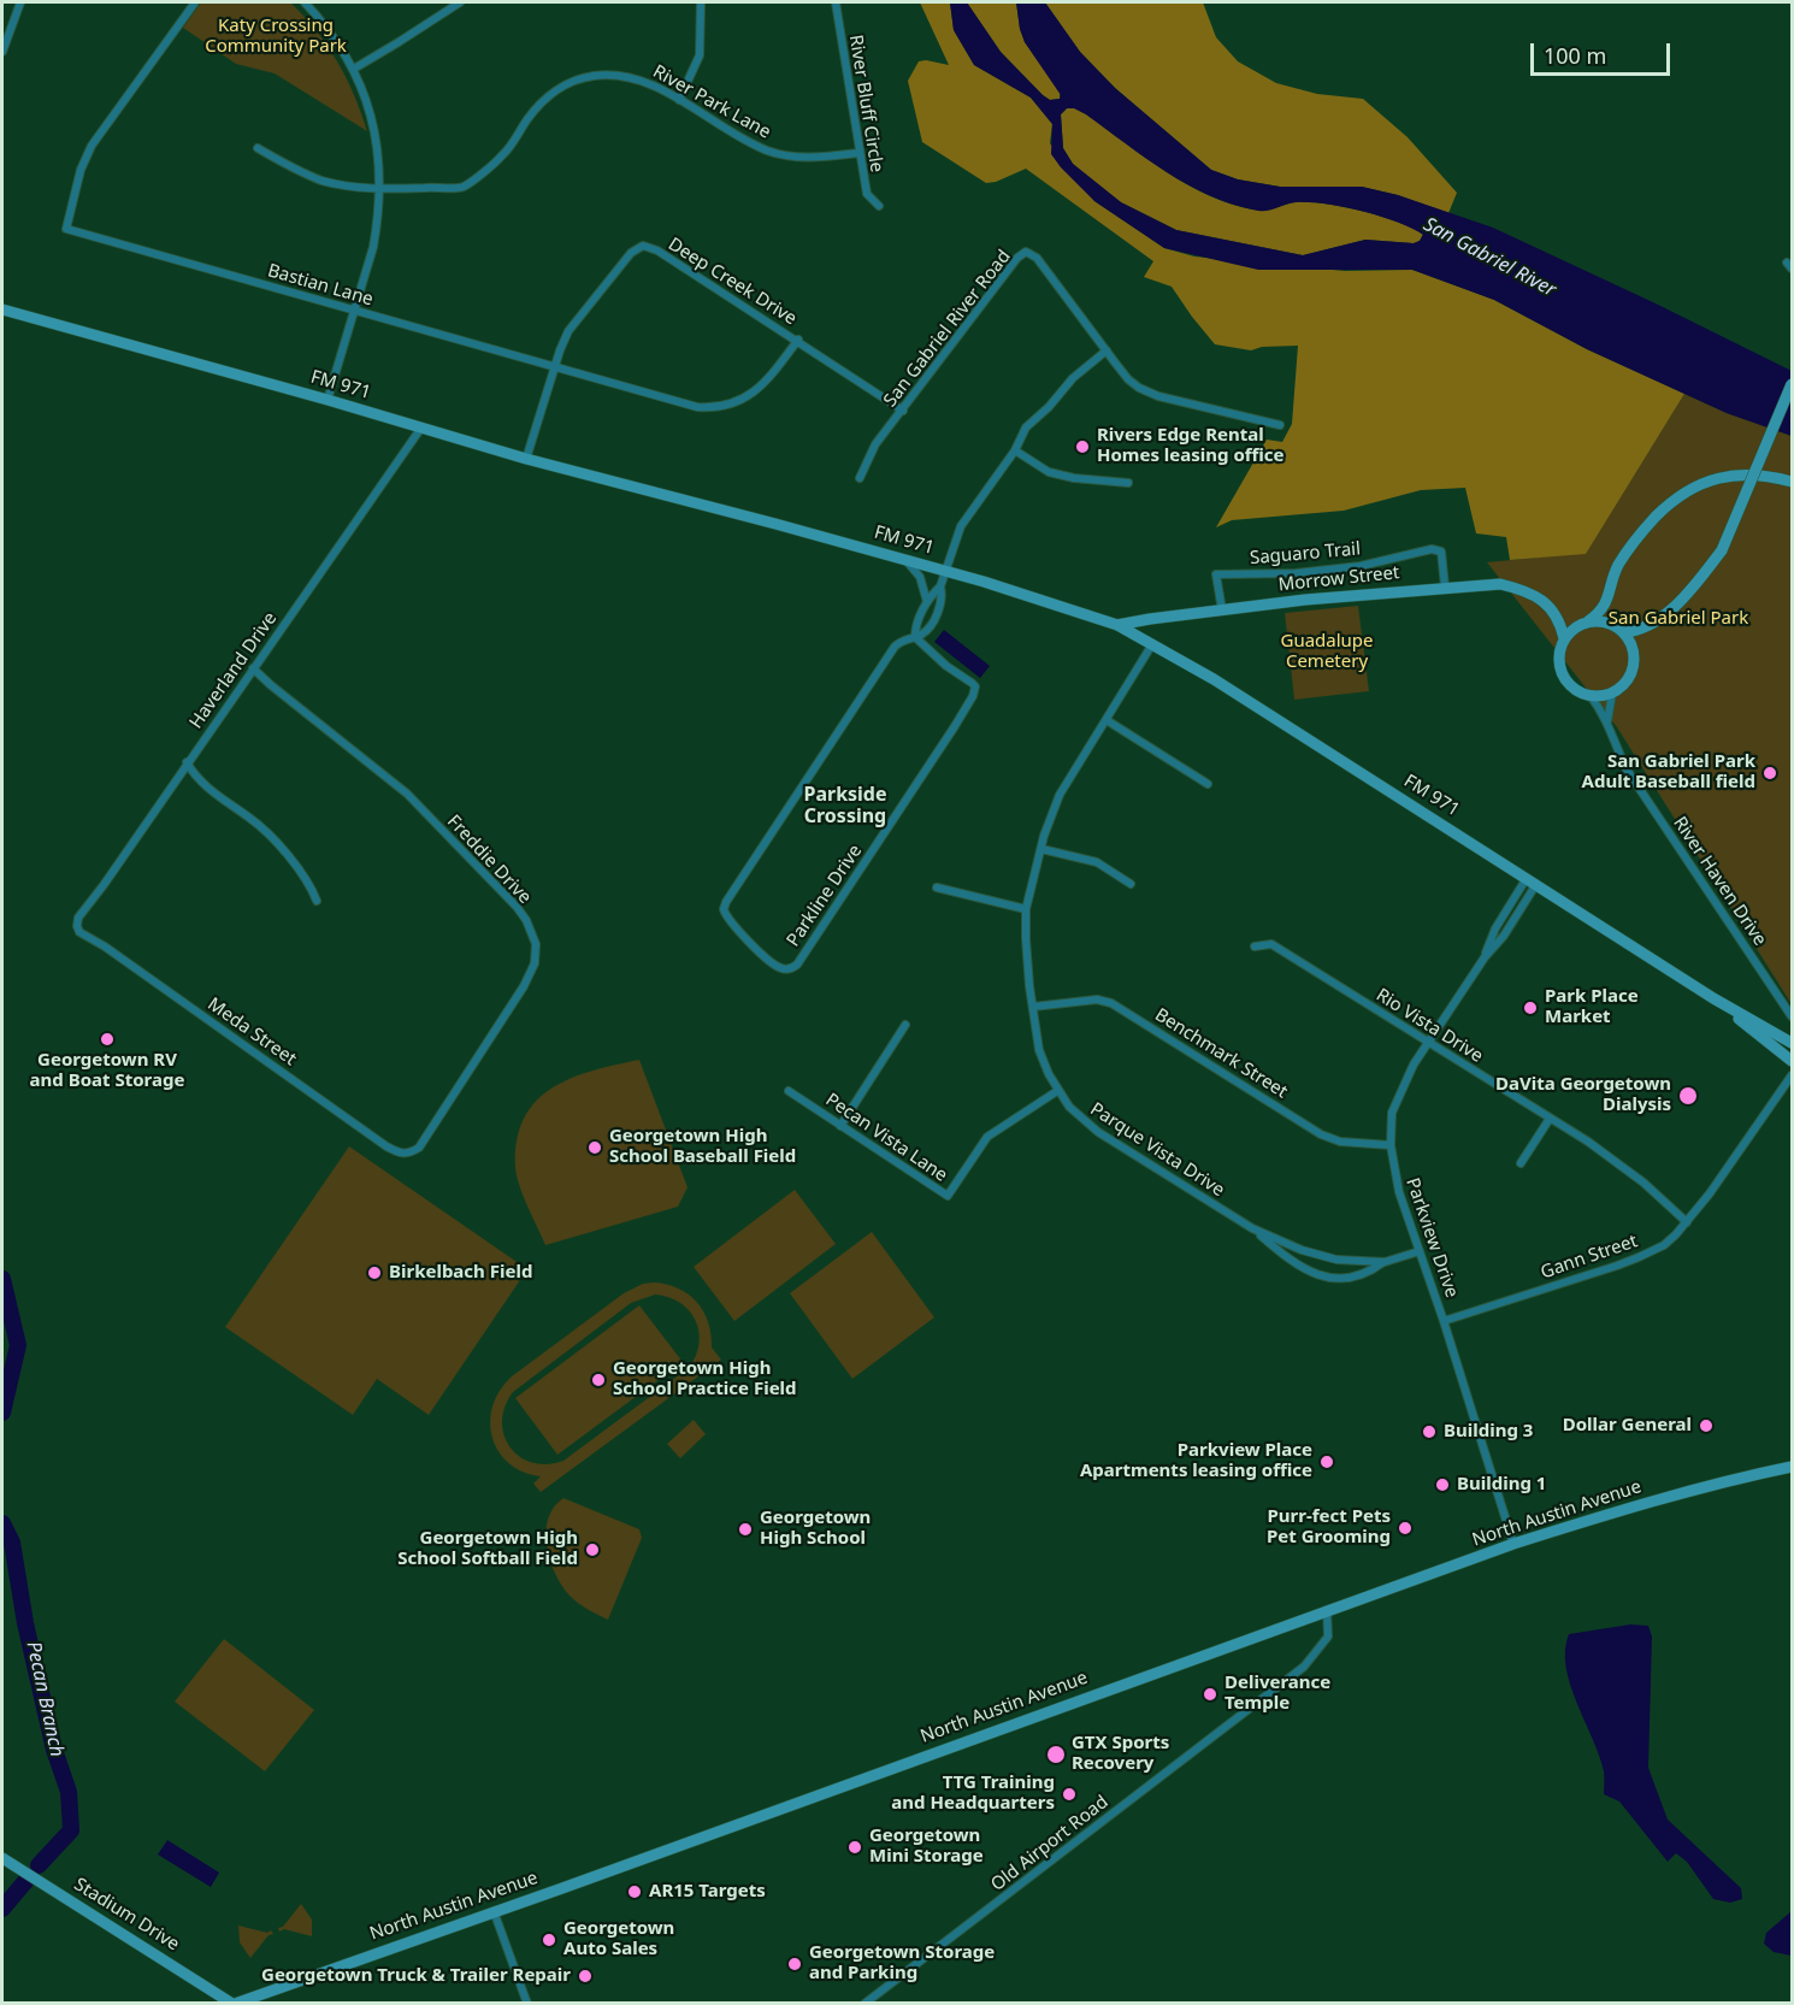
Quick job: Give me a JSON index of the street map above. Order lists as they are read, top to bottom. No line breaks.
{"streets":{"main road":["FM 971","Morrow Street","North Austin Avenue","Stadium Drive"],"street":["River Park Lane","River Bluff Circle","Deep Creek Drive","Bastian Lane","San Gabriel River Road","Saguaro Trail","Haverland Drive","Freddie Drive","River Haven Drive","Parkline Drive","Rio Vista Drive","Meda Street","Benchmark Street","Pecan Vista Lane","Parque Vista Drive","Parkview Drive","Gann Street","Old Airport Road"]},"crossings":[["River Park Lane","River Bluff Circle"],["Deep Creek Drive","Bastian Lane"],["Deep Creek Drive","San Gabriel River Road"],["Deep Creek Drive","FM 971"],["San Gabriel River Road","Parkline Drive"],["FM 971","Morrow Street"],["FM 971","Haverland Drive"],["FM 971","Parkline Drive"],["FM 971","Parque Vista Drive"],["FM 971","Parkview Drive"],["Saguaro Trail","Morrow Street"],["Morrow Street","River Haven Drive"],["Haverland Drive","Freddie Drive"],["Haverland Drive","Meda Street"],["Freddie Drive","Meda Street"],["Rio Vista Drive","Parkview Drive"],["Rio Vista Drive","Gann Street"],["Benchmark Street","Parque Vista Drive"],["Benchmark Street","Parkview Drive"],["Pecan Vista Lane","Parque Vista Drive"],["Parque Vista Drive","Parkview Drive"],["Parkview Drive","Gann Street"],["Parkview Drive","North Austin Avenue"],["North Austin Avenue","Old Airport Road"],["North Austin Avenue","Stadium Drive"]],"districts":["Parkside Crossing"],"water":["San Gabriel River","Pecan Branch"],"parks":["Katy Crossing Community Park","San Gabriel Park","Guadalupe Cemetery"],"places":["Rivers Edge Rental Homes leasing office","San Gabriel Park Adult Baseball field","Park Place Market","Georgetown RV and Boat Storage","DaVita Georgetown Dialysis","Georgetown High School Baseball Field","Birkelbach Field","Georgetown High School Practice Field","Dollar General","Building 3","Parkview Place Apartments leasing office","Building 1","Purr-fect Pets Pet Grooming","Georgetown High School","Georgetown High School Softball Field","Deliverance Temple","GTX Sports Recovery","TTG Training and Headquarters","Georgetown Mini Storage","AR15 Targets","Georgetown Auto Sales","Georgetown Storage and Parking","Georgetown Truck & Trailer Repair"],"scale_bar":"100 m"}
